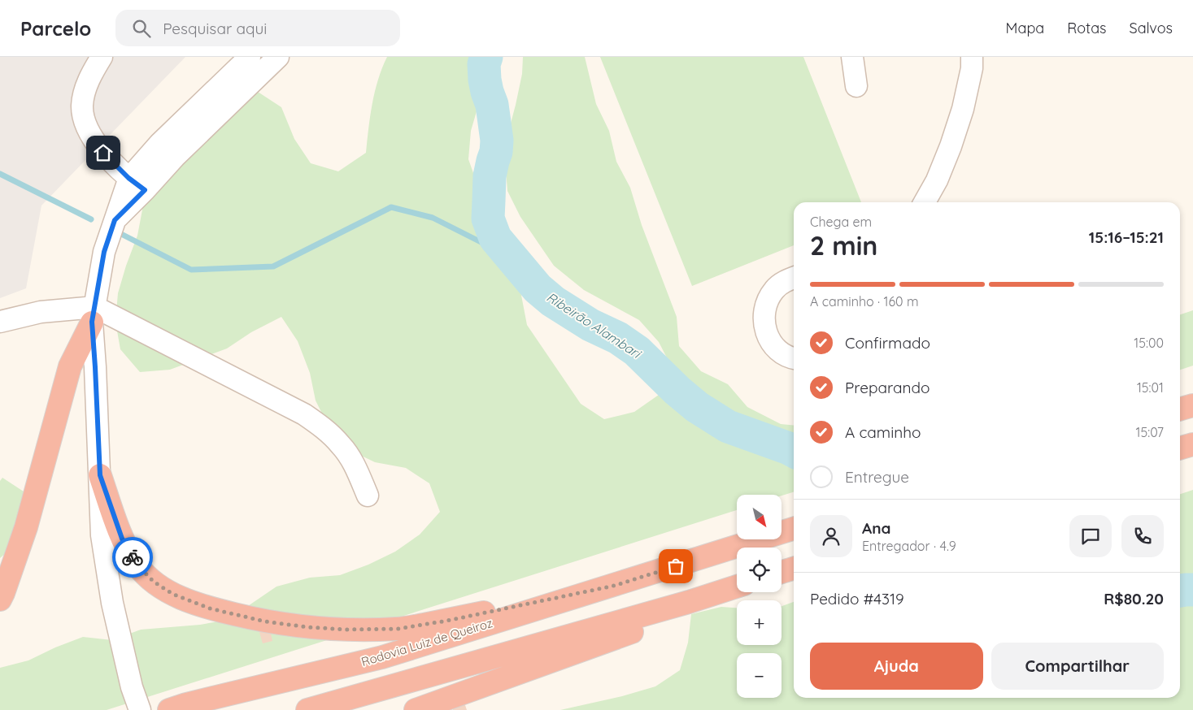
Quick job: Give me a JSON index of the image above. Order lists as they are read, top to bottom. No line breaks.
{"streets":{"highway":["Rodovia Luiz de Queiroz"]},"water":["Ribeirão Alambari"],"north":"bottom right","page":{"header":"Parcelo","search":"Pesquisar aqui","nav":["Mapa","Rotas","Salvos"],"heading":["2 min","Chega em","15:16–15:21"],"panel":["Ana","Entregador · 4.9","Pedido #4319","R$80.20"],"bar":"A caminho · 160 m","list":[["Confirmado","15:00"],["Preparando","15:01"],["A caminho","15:07"],"Entregue"],"map_buttons":["+","−"],"buttons":["Ajuda","Compartilhar"]}}
